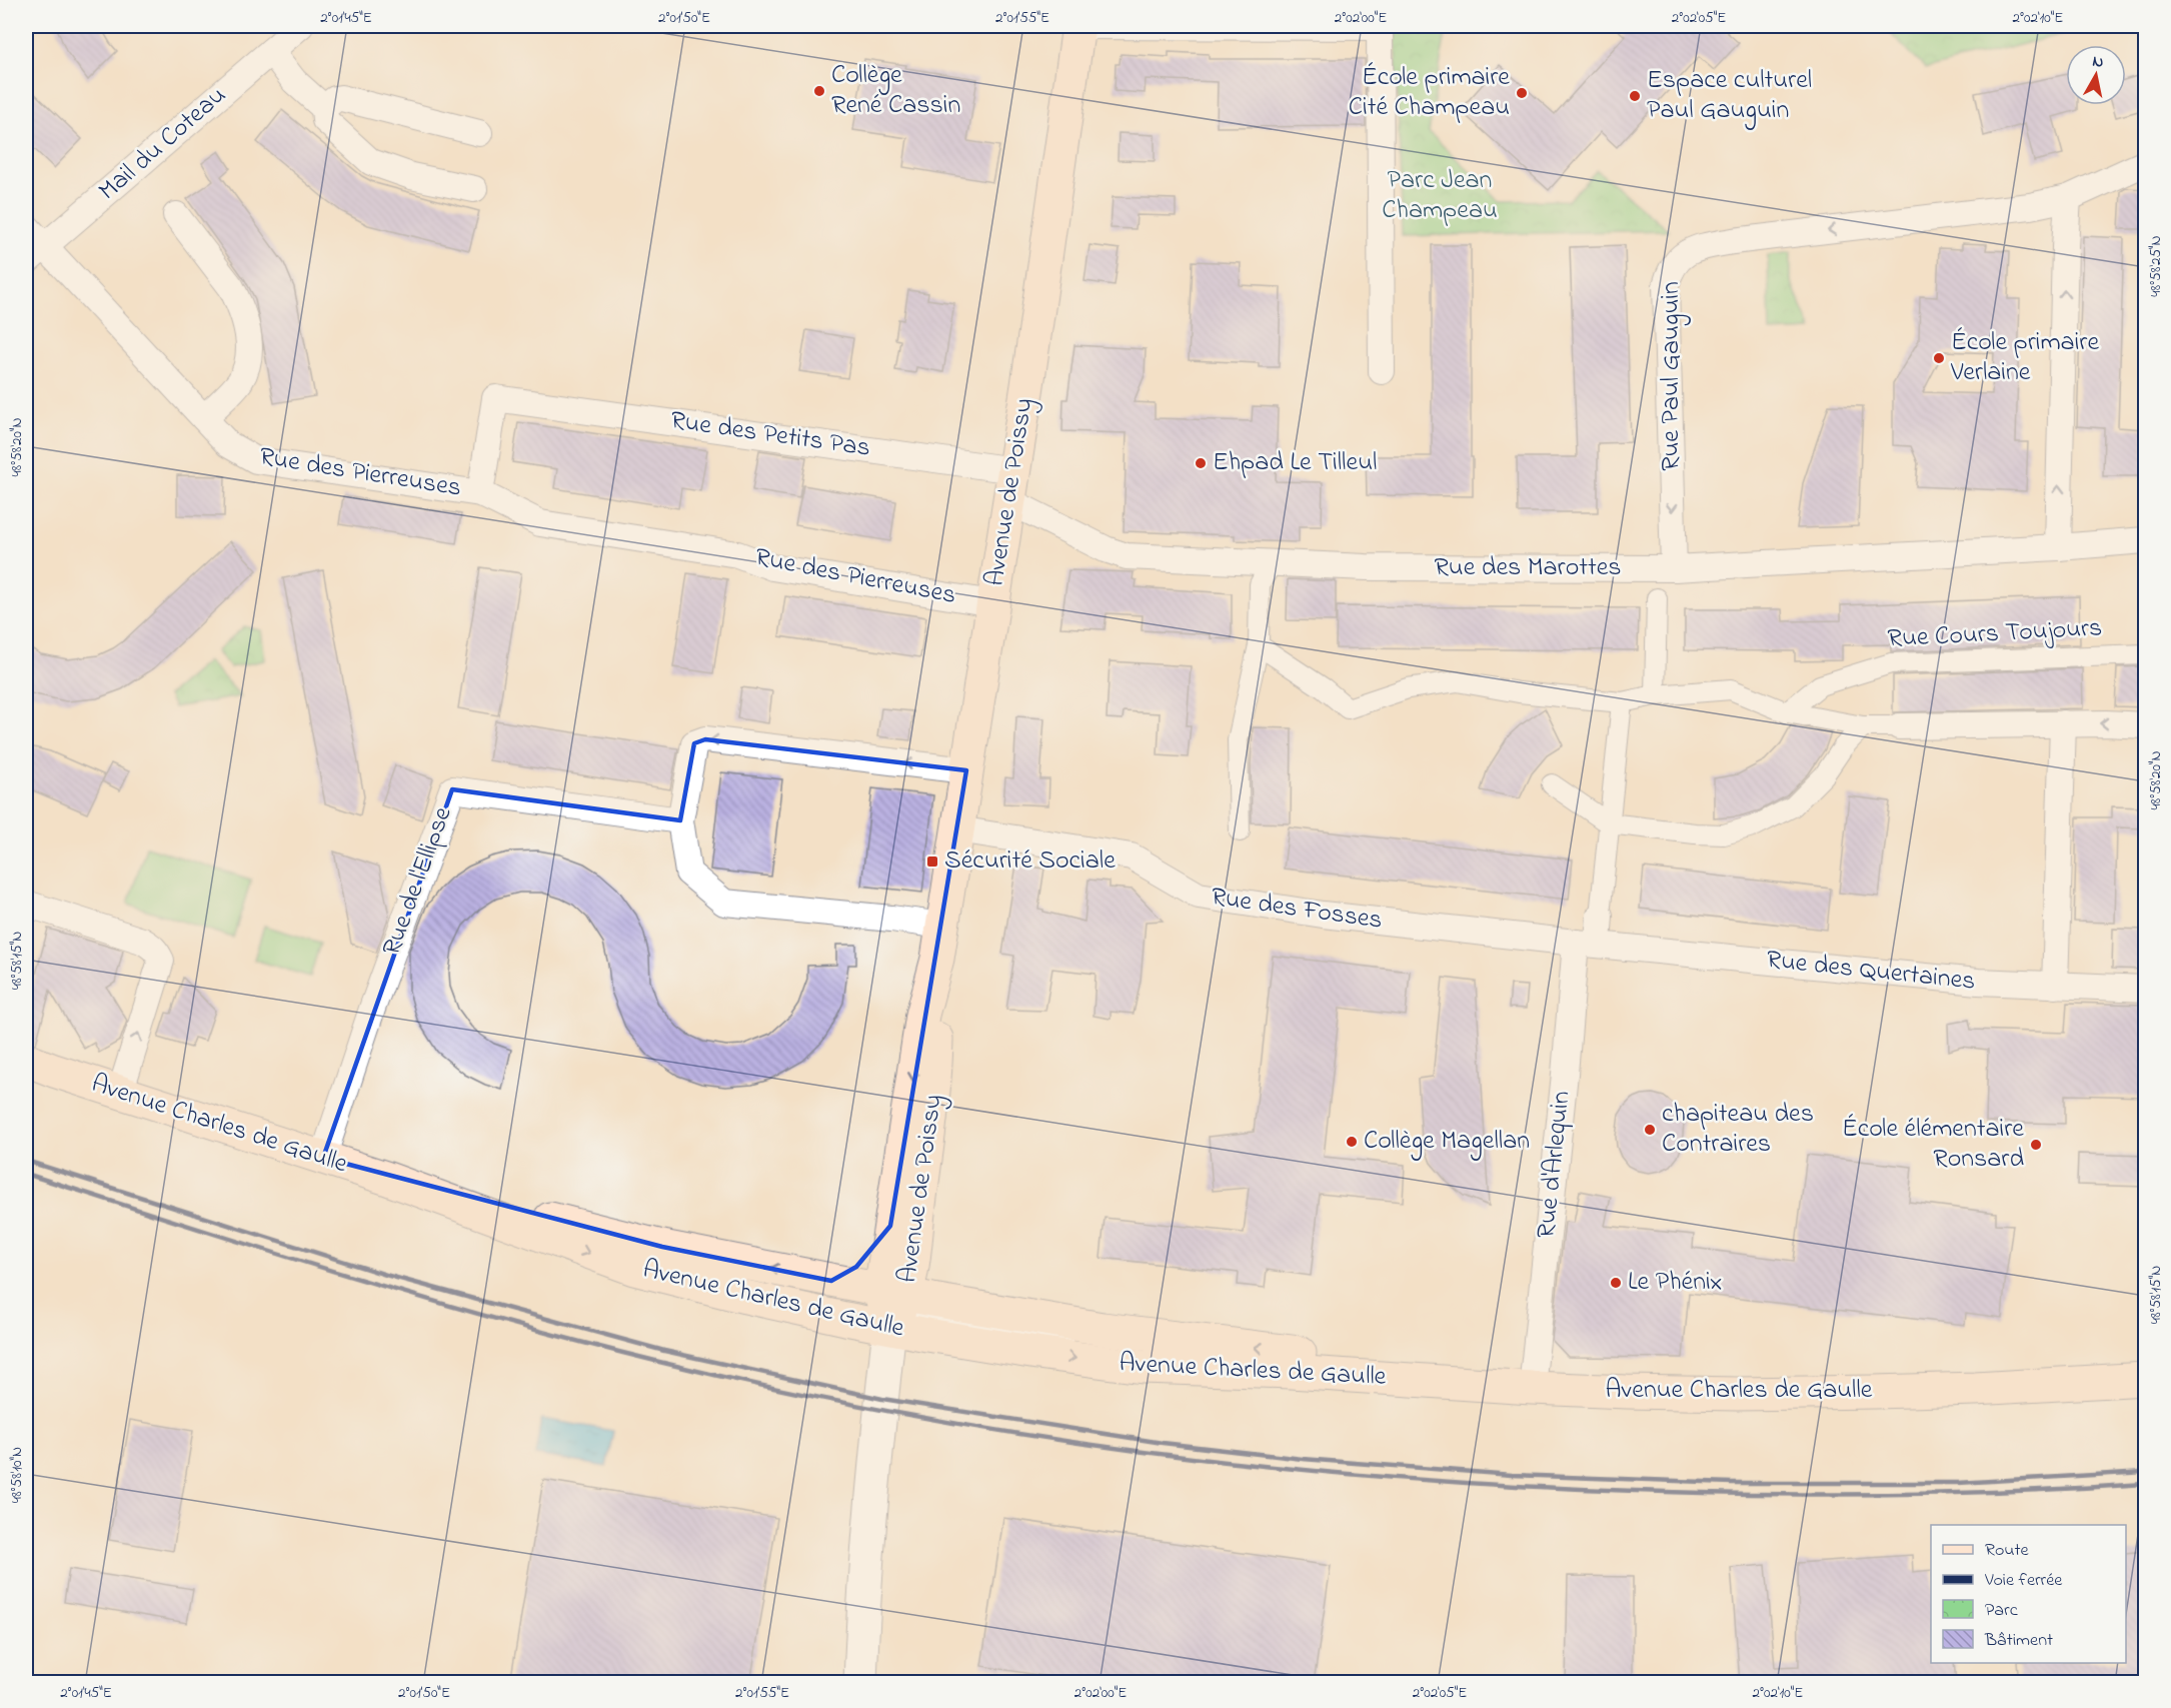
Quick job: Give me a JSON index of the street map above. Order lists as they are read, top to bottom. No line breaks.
{"streets":{"main road":["Avenue de Poissy","Avenue Charles de Gaulle"],"street":["Mail du Coteau","Rue Paul Gauguin","Rue des Petits Pas","Rue des Pierreuses","Rue des Marottes","Rue Cours Toujours","Rue de l'Ellipse","Rue des Fosses","Rue des Quertaines","Rue d'Arlequin"]},"crossings":[["Mail du Coteau","Rue des Pierreuses"],["Rue Paul Gauguin","Rue des Marottes"],["Rue des Petits Pas","Rue des Pierreuses"],["Rue des Petits Pas","Avenue de Poissy"],["Rue des Petits Pas","Rue des Marottes"],["Rue des Pierreuses","Avenue de Poissy"],["Avenue de Poissy","Rue des Marottes"],["Avenue de Poissy","Rue des Fosses"],["Avenue de Poissy","Avenue Charles de Gaulle"],["Rue de l'Ellipse","Avenue Charles de Gaulle"],["Rue des Fosses","Rue des Quertaines"],["Rue des Fosses","Rue d'Arlequin"],["Rue des Quertaines","Rue d'Arlequin"],["Avenue Charles de Gaulle","Rue d'Arlequin"]],"parks":["Parc Jean Champeau"],"places":{"other":["Collège René Cassin","École primaire Cité Champeau","Espace culturel Paul Gauguin","École primaire Verlaine","Ehpad Le Tilleul","chapiteau des Contraires","Collège Magellan","École élémentaire Ronsard","Le Phénix"],"transit":["Sécurité Sociale"]},"legend":["Route","Voie ferrée","Parc","Bâtiment"],"north":"top","coordinates":["2°01'45\"E","2°01'50\"E","2°01'55\"E","2°02'00\"E","2°02'05\"E","2°02'10\"E","48°58'25\"N","48°58'20\"N","48°58'15\"N","48°58'10\"N"]}
